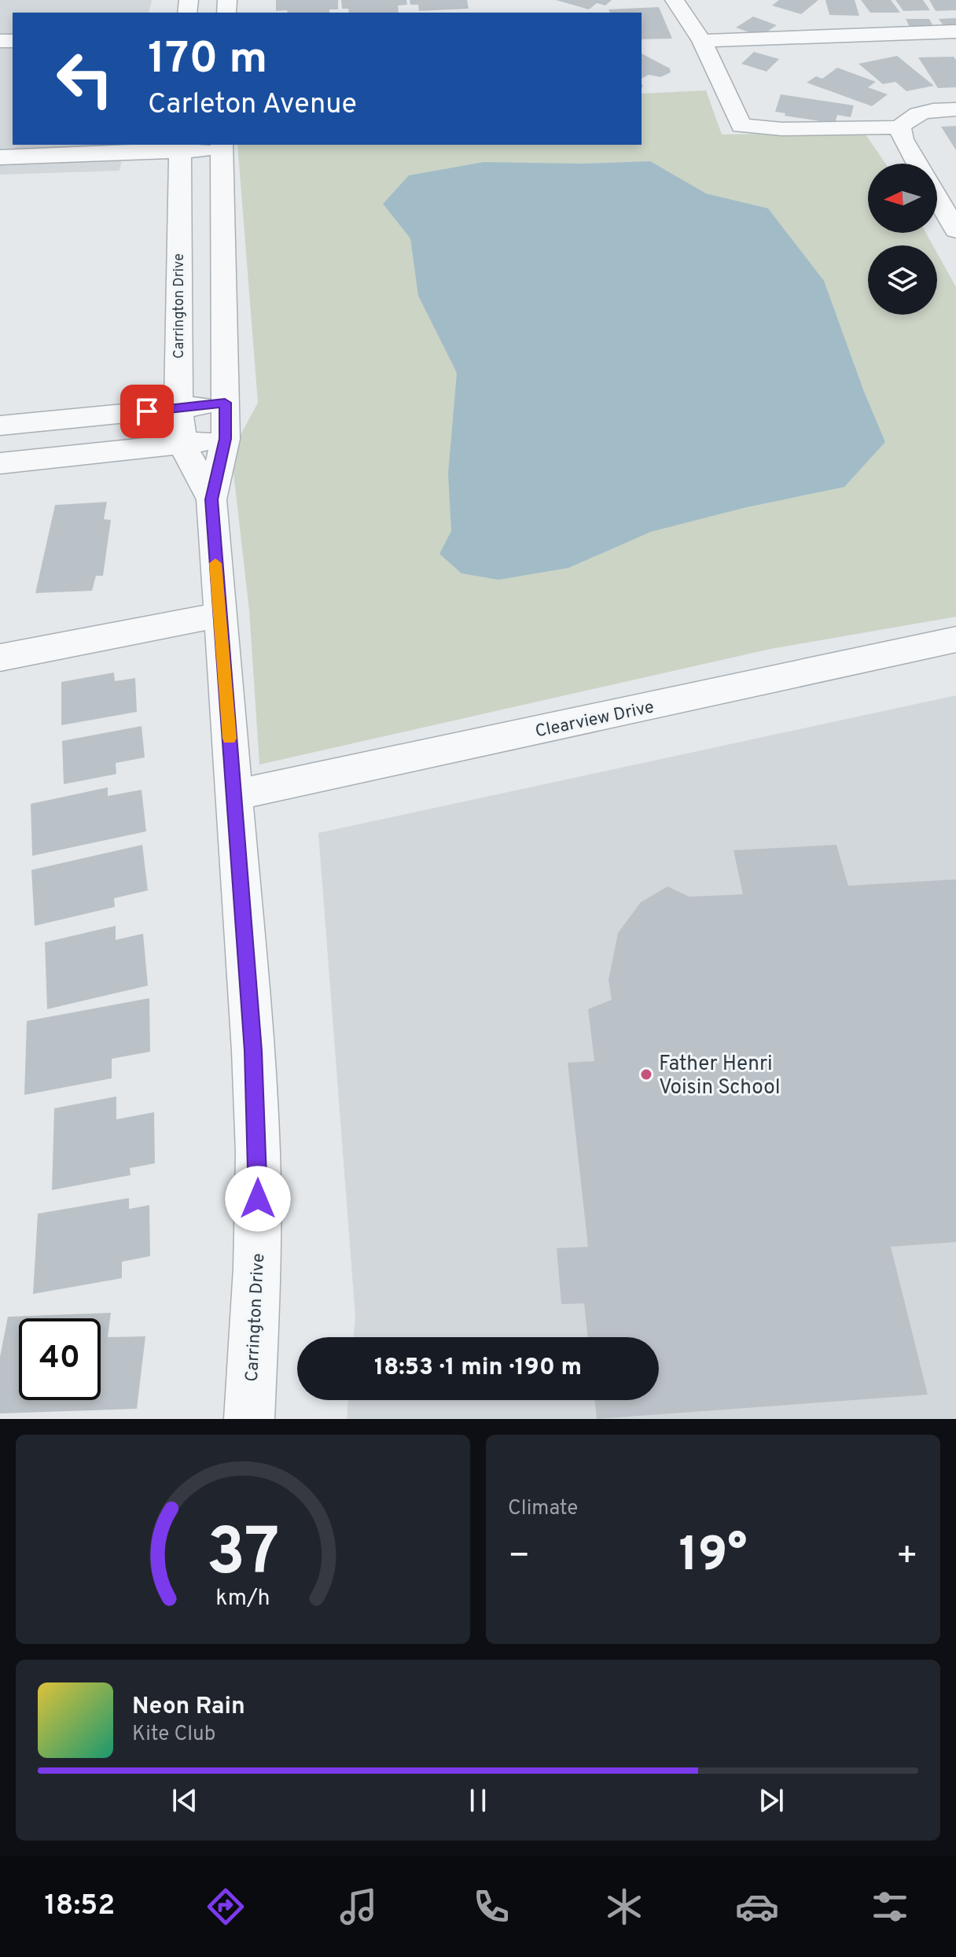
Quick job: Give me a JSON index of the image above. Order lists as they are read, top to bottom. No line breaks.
{"streets":{"street":["Carrington Drive","Clearview Drive"]},"crossings":[["Carrington Drive","Clearview Drive"]],"places":["Father Henri Voisin School"],"north":"left","page":{"turn":["170 m","Carleton Avenue"],"limit":"40","trip":"18:53 · 1 min · 190 m","tile":"Climate","heat":["−","19°","+"],"song":["Neon Rain","Kite Club"],"tabs":"18:52","gauge":["37","km/h"]}}
